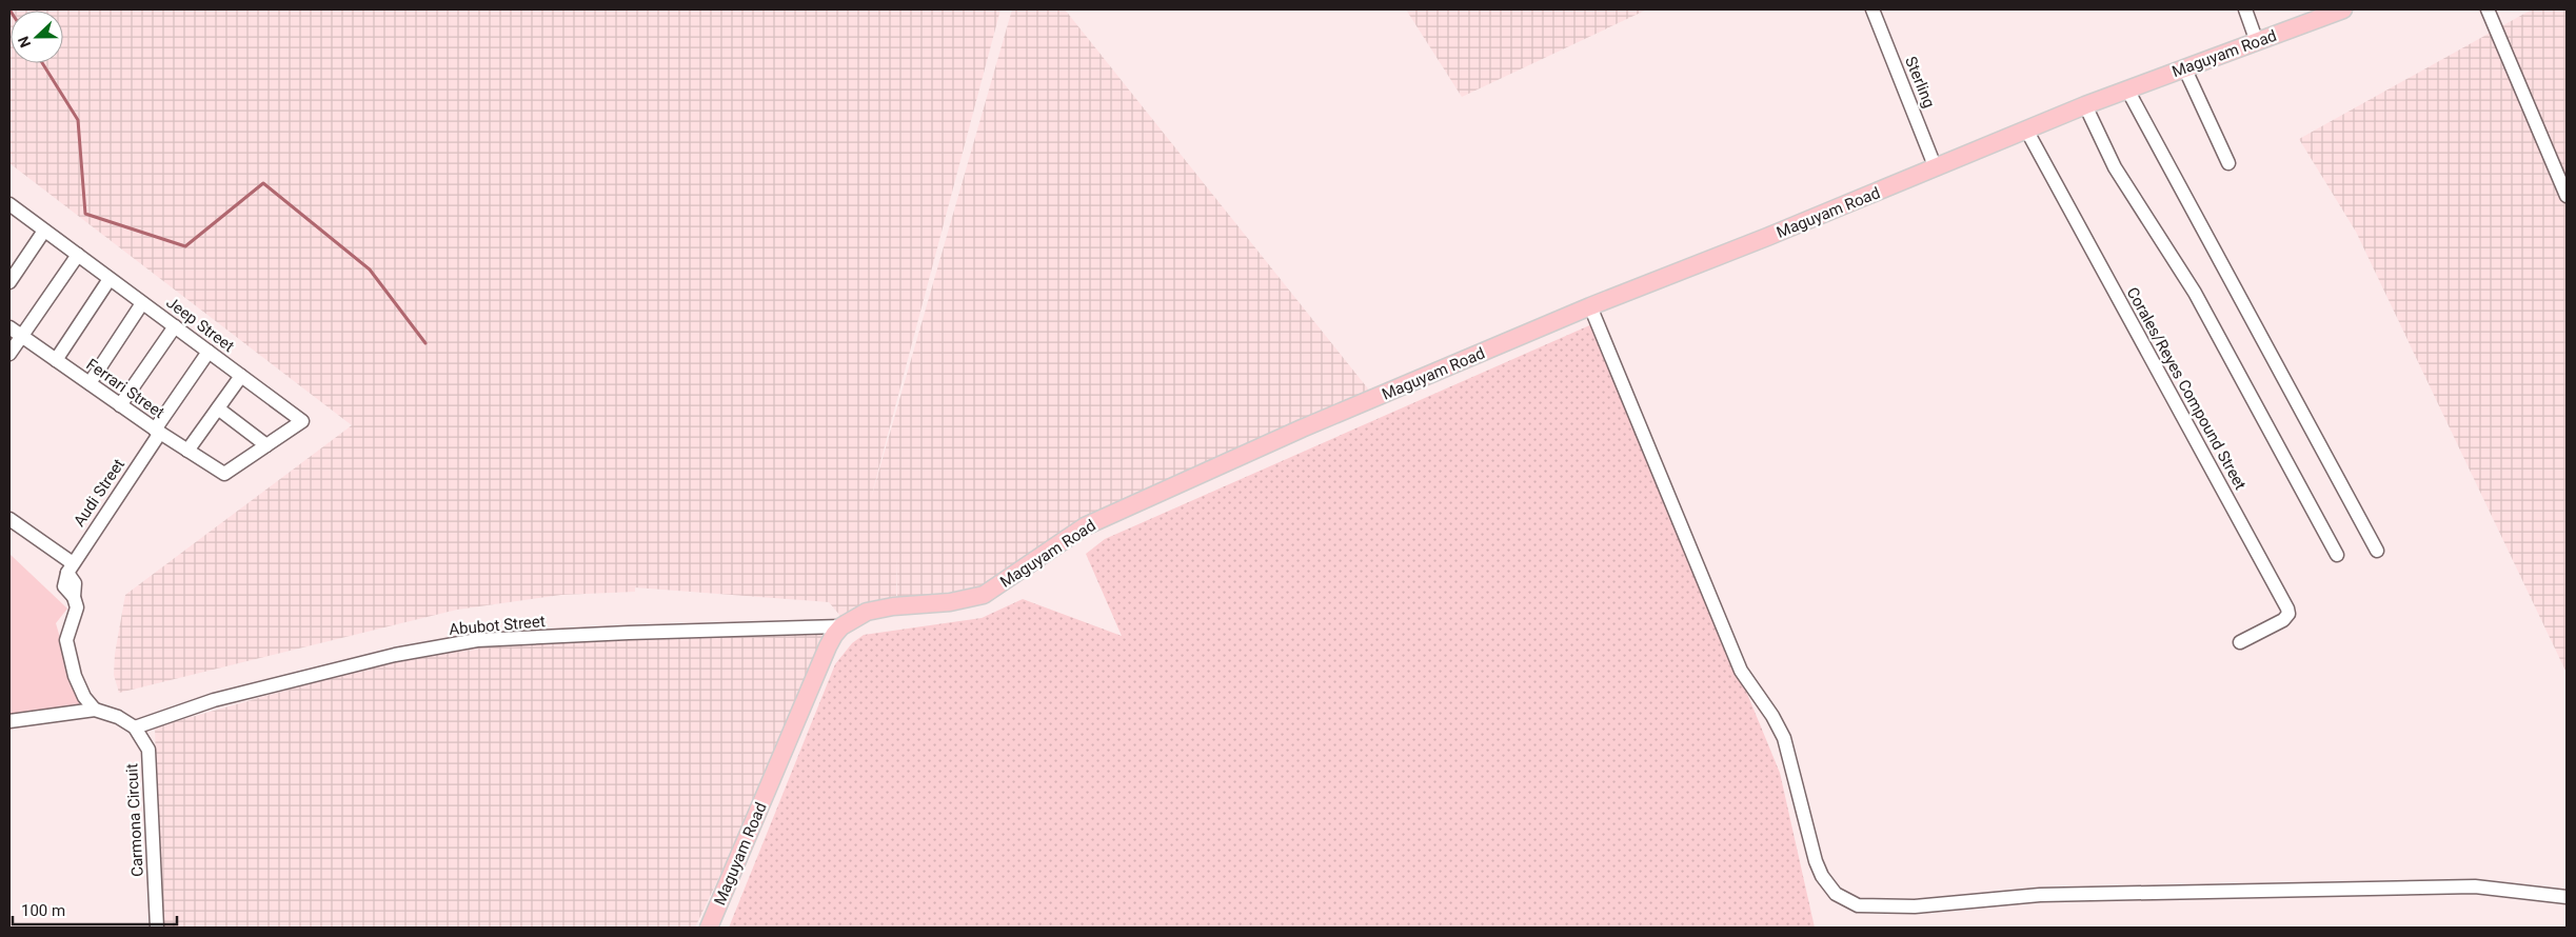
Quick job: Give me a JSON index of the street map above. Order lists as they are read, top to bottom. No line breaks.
{"streets":{"main road":["Maguyam Road"],"street":["Sterling","Jeep Street","Ferrari Street","Corales/Reyes Compound Street","Audi Street","Abubot Street","Carmona Circuit"]},"crossings":[["Maguyam Road","Sterling"],["Maguyam Road","Corales/Reyes Compound Street"],["Maguyam Road","Abubot Street"],["Jeep Street","Ferrari Street"],["Jeep Street","Audi Street"],["Ferrari Street","Audi Street"],["Abubot Street","Carmona Circuit"]],"scale_bar":"100 m","north":"left"}
